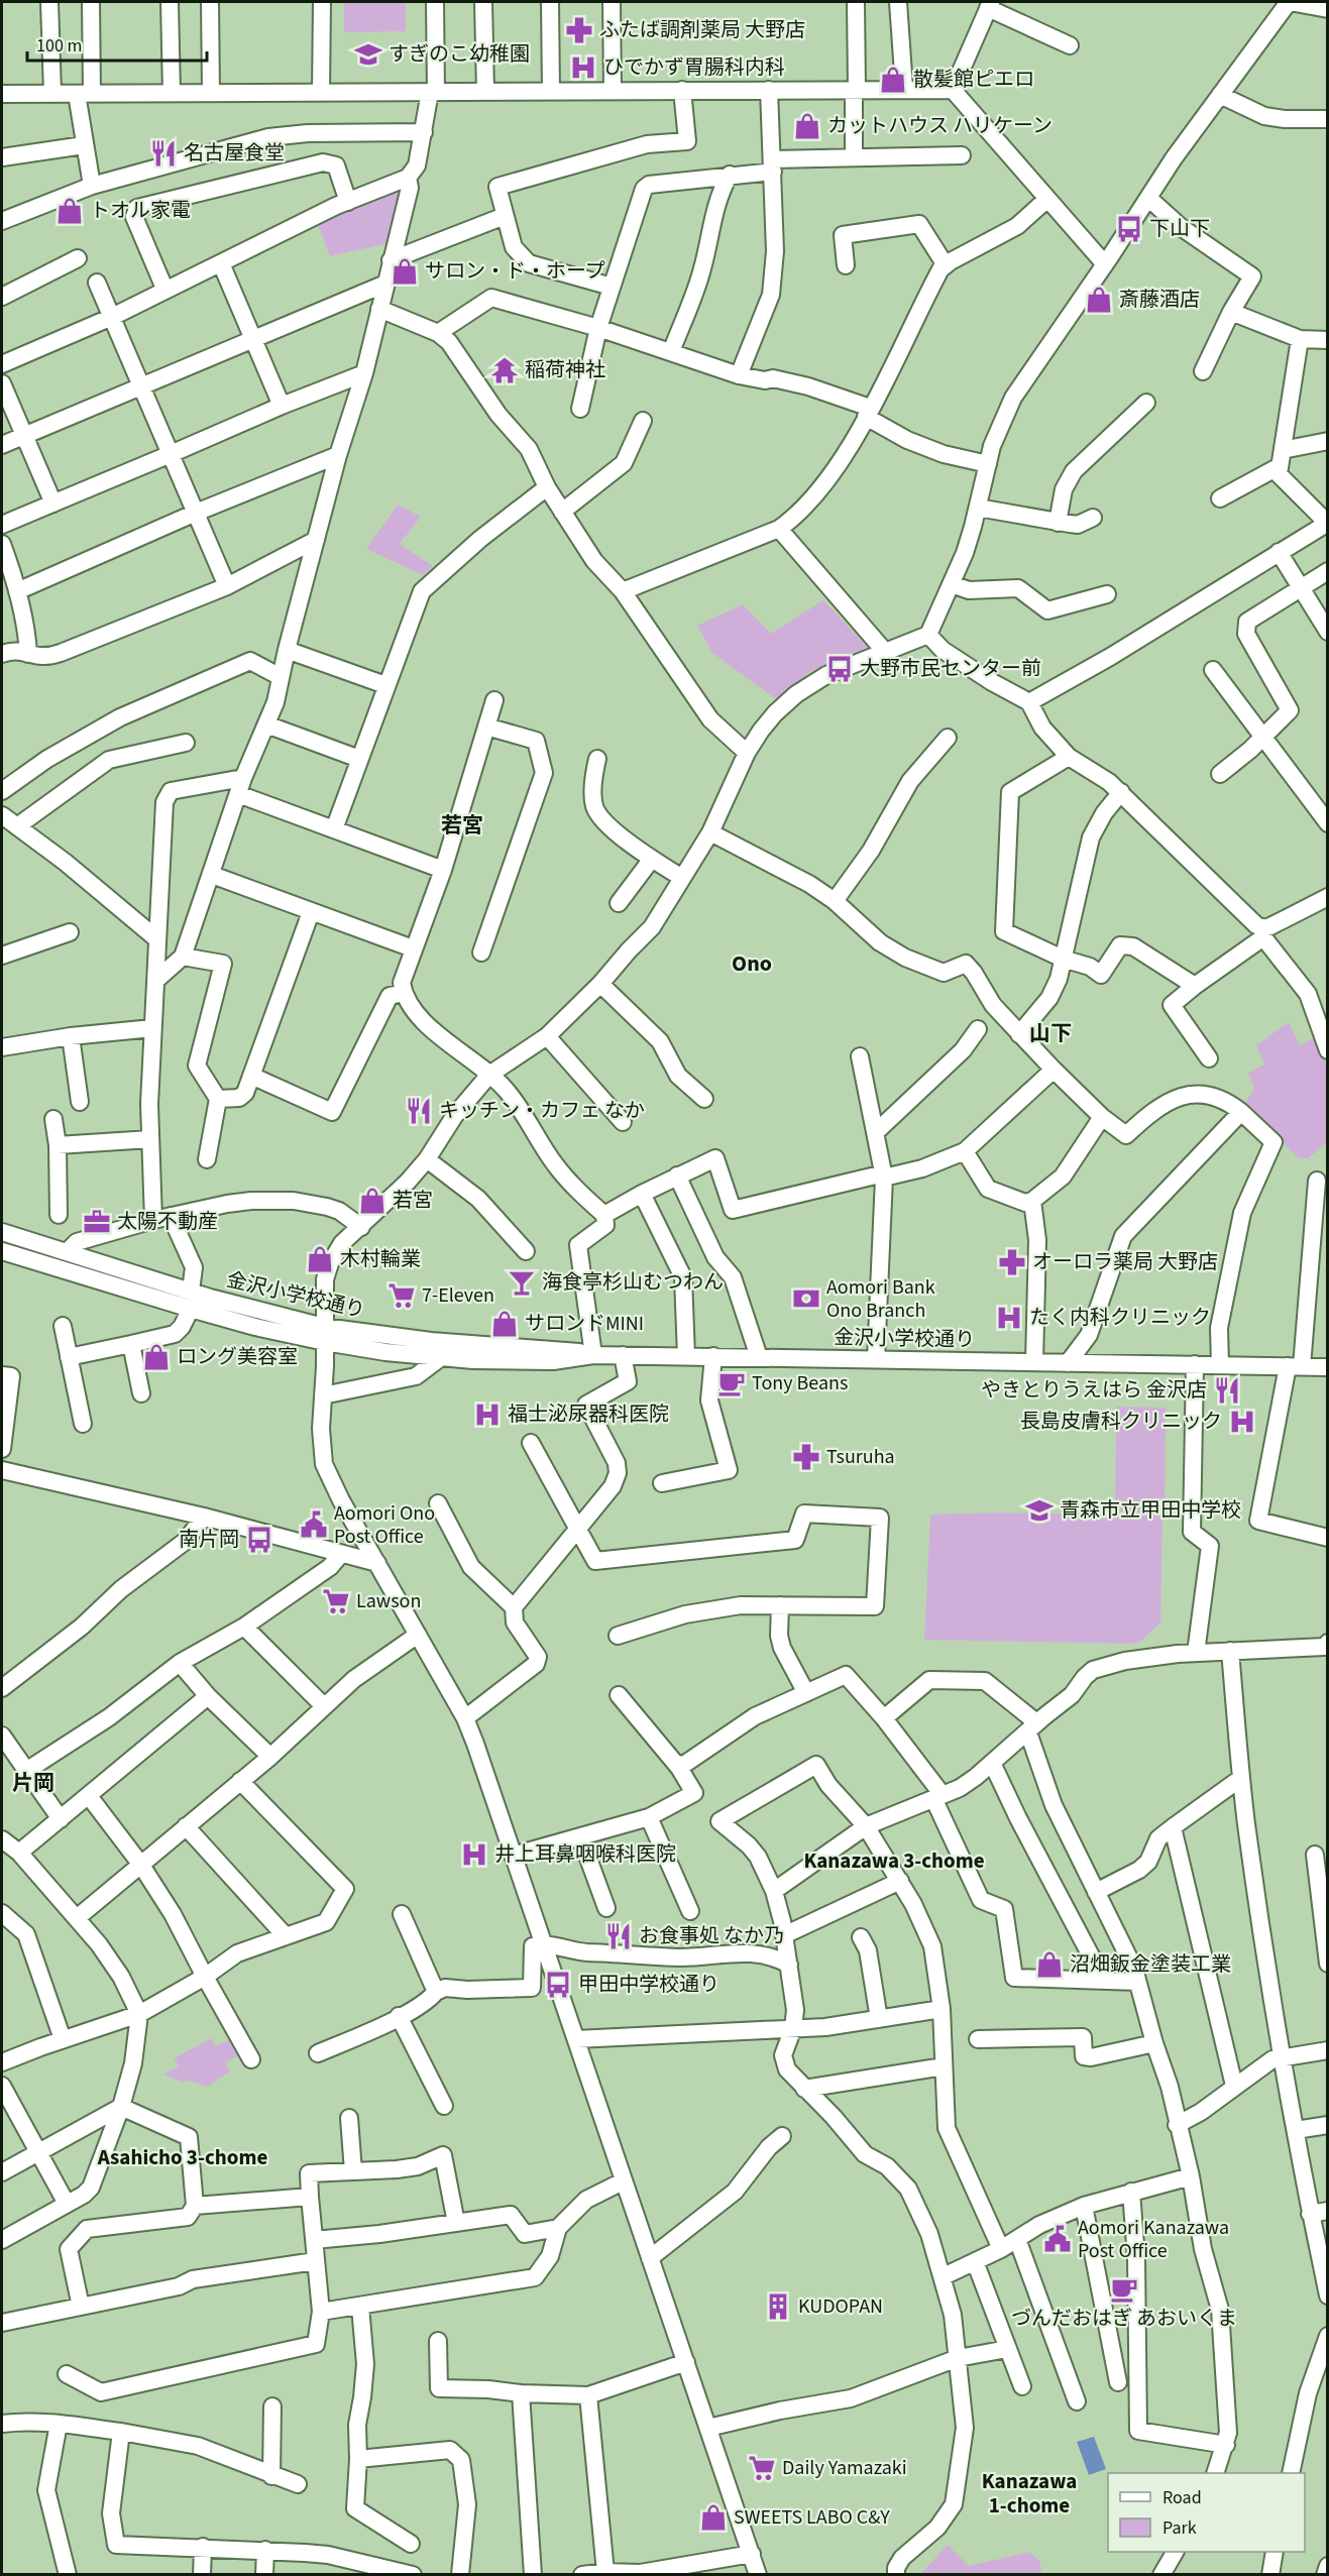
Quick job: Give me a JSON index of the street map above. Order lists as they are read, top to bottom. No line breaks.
{"streets":{"street":["金沢小学校通り"]},"districts":["若宮","Ono","山下","片岡","Kanazawa 3-chome","Asahicho 3-chome","Kanazawa 1-chome"],"places":{"pharmacy":["ふたば調剤薬局 大野店","オーロラ薬局 大野店","Tsuruha"],"school or university":["すぎのこ幼稚園","青森市立甲田中学校"],"hospital":["ひでかず胃腸科内科","たく内科クリニック","福士泌尿器科医院","長島皮膚科クリニック","井上耳鼻咽喉科医院"],"shop":["散髪館ピエロ","カットハウス ハリケーン","トオル家電","サロン・ド・ホープ","斎藤酒店","若宮","木村輪業","サロンドMINI","ロング美容室","沼畑鈑金塗装工業","SWEETS LABO C&Y"],"restaurant":["名古屋食堂","キッチン・カフェ なか","やきとりうえはら 金沢店","お食事処 なか乃"],"bus stop":["下山下","大野市民センター前","南片岡","甲田中学校通り"],"temple":["稲荷神社"],"office":["太陽不動産"],"bar":["海食亭杉山むつわん"],"supermarket":["7-Eleven","Lawson","Daily Yamazaki"],"bank":["Aomori Bank Ono Branch"],"cafe":["Tony Beans","づんだおはぎ あおいくま"],"public building":["Aomori Ono Post Office","Aomori Kanazawa Post Office"],"building":["KUDOPAN"]},"legend":["Road","Park"],"scale_bar":"100 m"}
